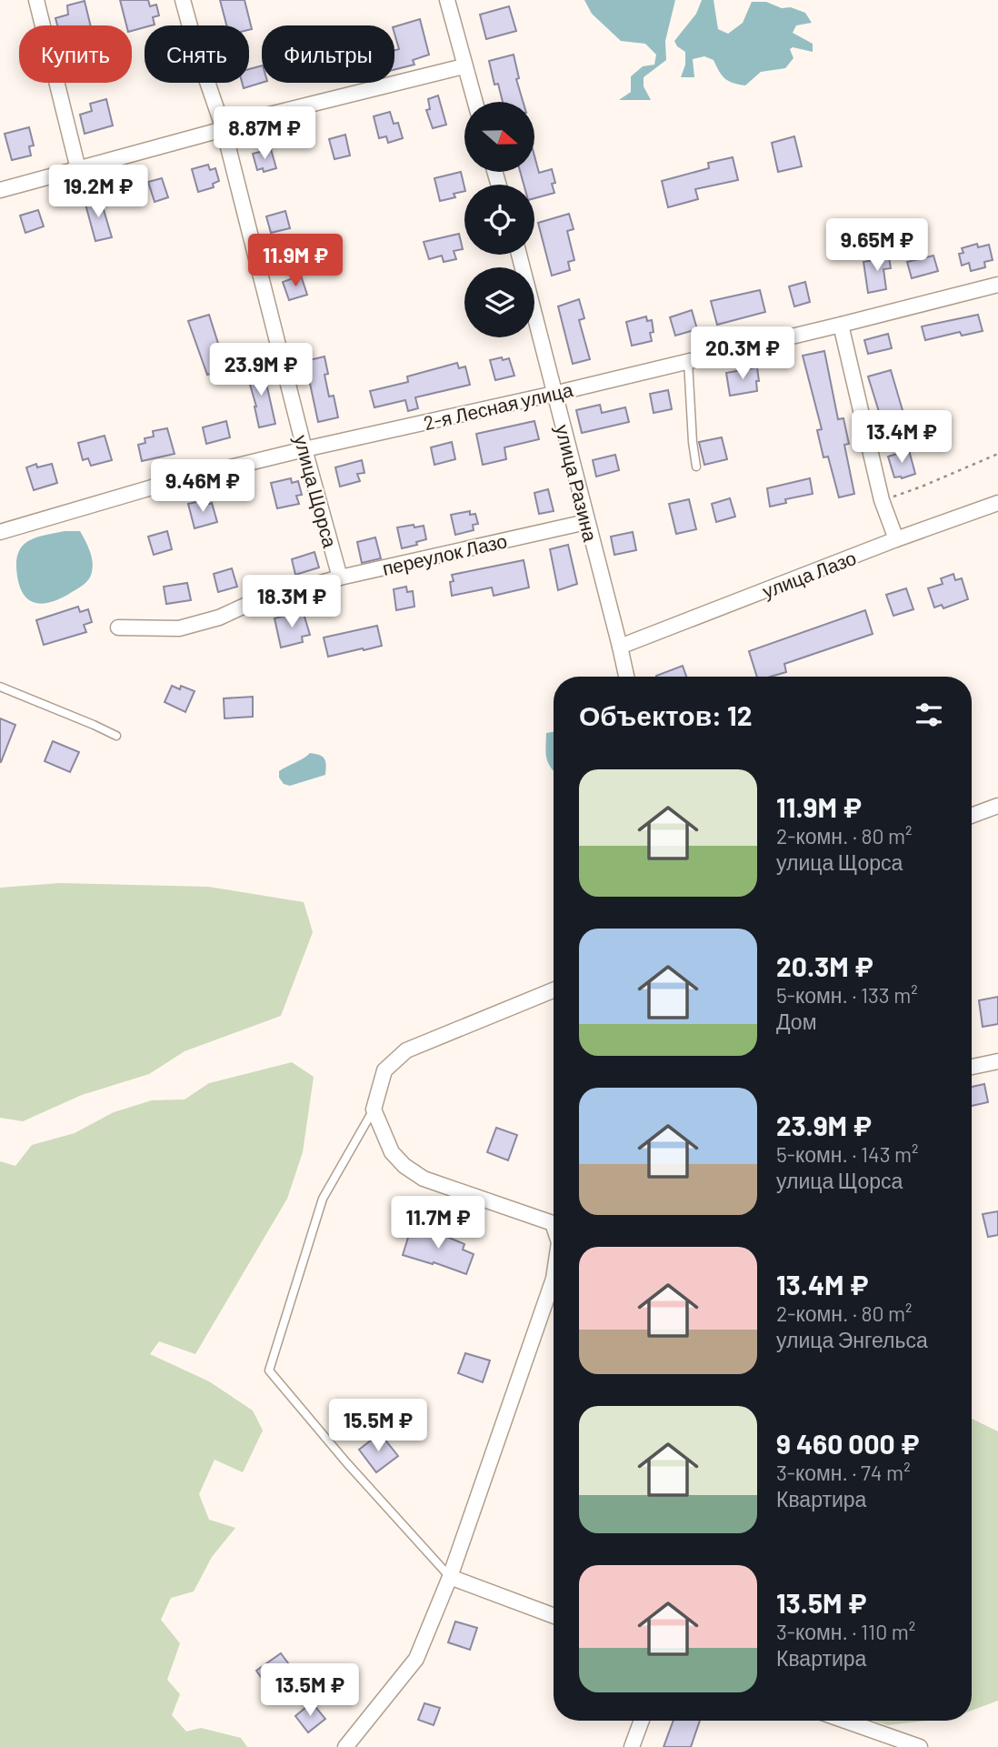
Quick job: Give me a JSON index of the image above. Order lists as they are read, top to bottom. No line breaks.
{"streets":{"street":["2-я Лесная улица","улица Разина","улица Щорса","переулок Лазо","улица Лазо"]},"crossings":[["2-я Лесная улица","улица Разина"],["2-я Лесная улица","улица Щорса"],["улица Разина","переулок Лазо"],["улица Разина","улица Лазо"],["улица Щорса","переулок Лазо"]],"north":"right","page":{"chip":["Купить","Снять","Фильтры"],"price":["8.87M ₽","19.2M ₽","9.65M ₽","11.9M ₽","20.3M ₽","23.9M ₽","13.4M ₽","9.46M ₽","18.3M ₽","11.7M ₽","15.5M ₽","13.5M ₽"],"heading":"Объектов: 12","list":[{"name":"11.9M ₽","note":"2-комн. · 80 m² · улица Щорса"},{"name":"20.3M ₽","note":"5-комн. · 133 m² · Дом"},{"name":"23.9M ₽","note":"5-комн. · 143 m² · улица Щорса"},{"name":"13.4M ₽","note":"2-комн. · 80 m² · улица Энгельса"},{"name":"9 460 000 ₽","note":"3-комн. · 74 m² · Квартира"},{"name":"13.5M ₽","note":"3-комн. · 110 m² · Квартира"}]}}
